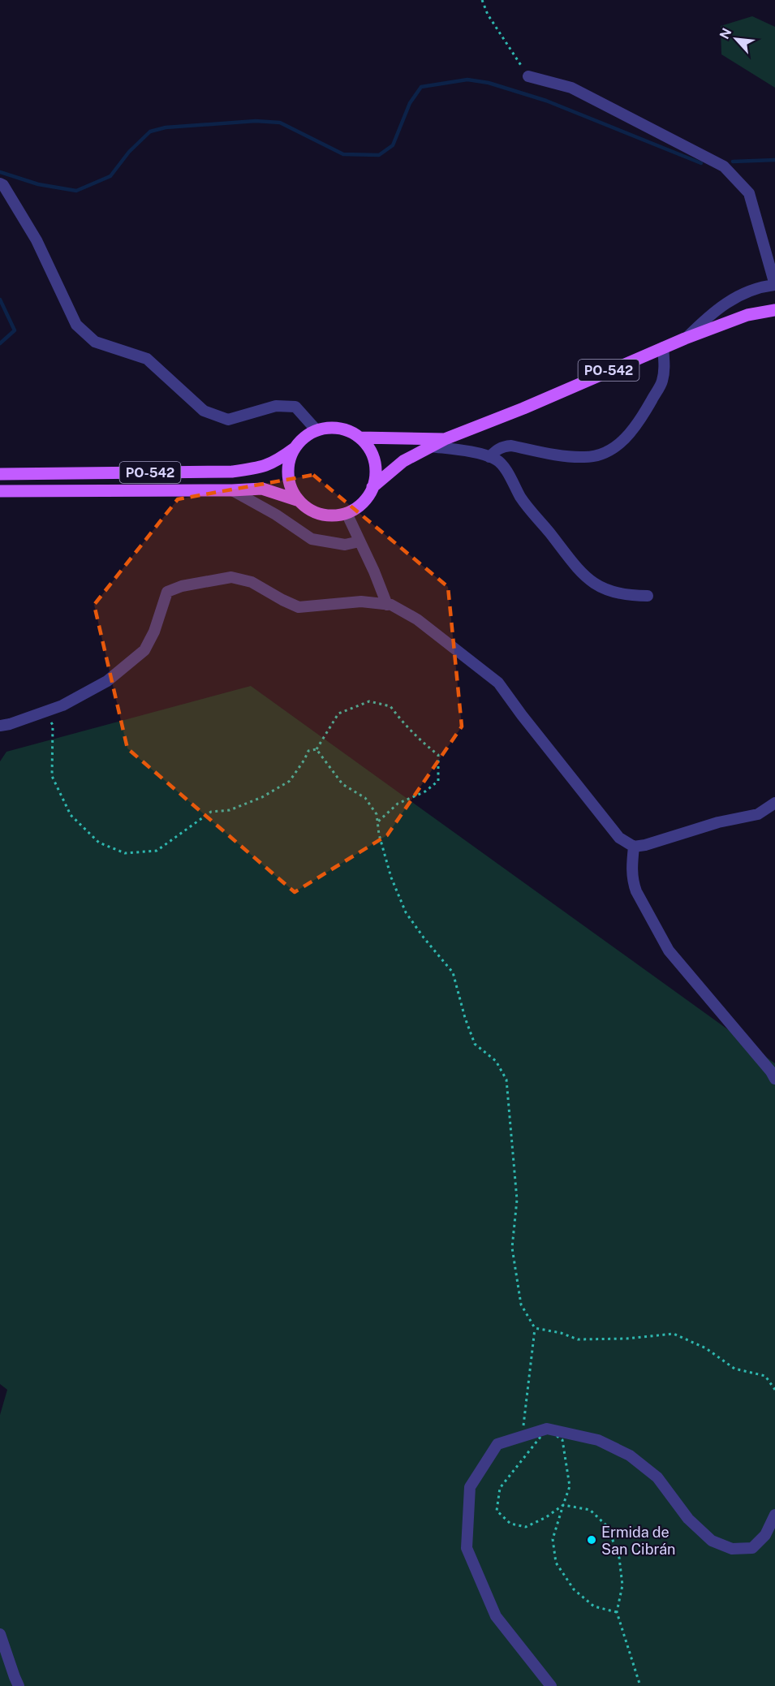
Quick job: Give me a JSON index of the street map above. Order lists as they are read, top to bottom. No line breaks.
{"streets":{"main road":["PO-542"]},"places":["Ermida de San Cibrán"],"north":"top left"}
